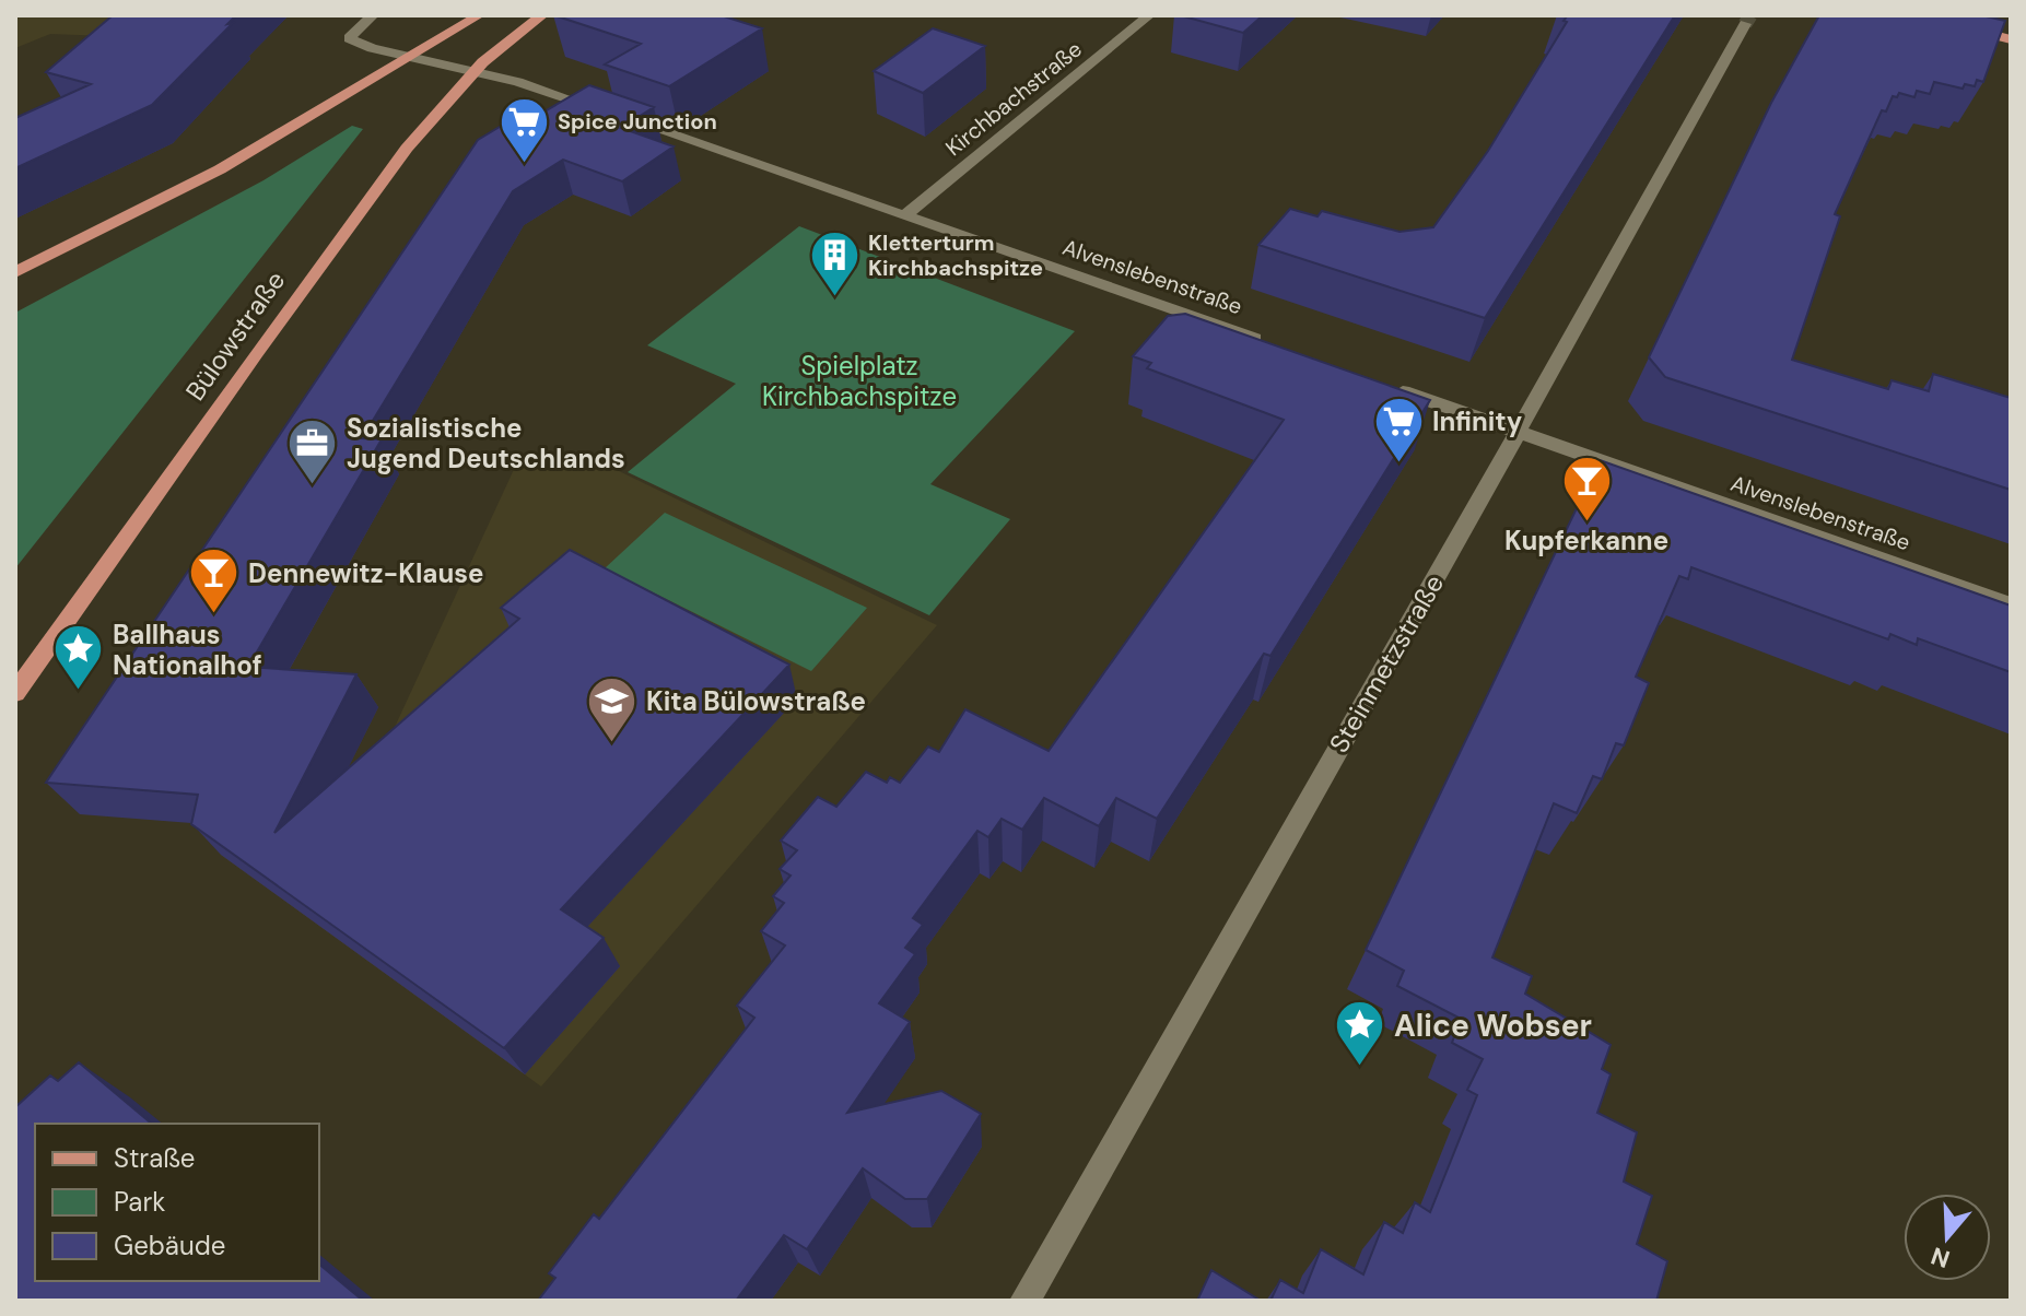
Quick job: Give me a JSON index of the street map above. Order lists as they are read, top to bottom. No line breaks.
{"streets":{"main road":["Bülowstraße"],"street":["Kirchbachstraße","Alvenslebenstraße","Steinmetzstraße"]},"crossings":[["Kirchbachstraße","Alvenslebenstraße"],["Alvenslebenstraße","Bülowstraße"],["Alvenslebenstraße","Steinmetzstraße"]],"parks":["Spielplatz Kirchbachspitze"],"places":{"supermarket":["Spice Junction","Infinity"],"building":["Kletterturm Kirchbachspitze"],"office":["Sozialistische Jugend Deutschlands"],"bar":["Kupferkanne","Dennewitz-Klause"],"place":["Ballhaus Nationalhof","Alice Wobser"],"school or university":["Kita Bülowstraße"]},"legend":["Straße","Park","Gebäude"],"north":"bottom"}
